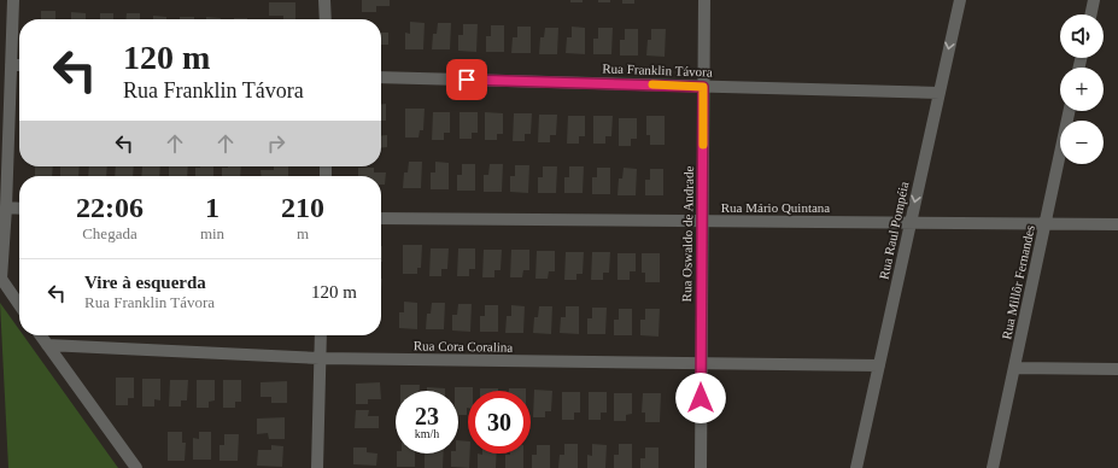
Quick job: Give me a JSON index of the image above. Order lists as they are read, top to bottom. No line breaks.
{"streets":{"street":["Rua Franklin Távora","Rua Mário Quintana","Rua Raul Pompéia","Rua Oswaldo de Andrade","Rua Millôr Fernandes","Rua Cora Coralina"]},"crossings":[["Rua Franklin Távora","Rua Raul Pompéia"],["Rua Franklin Távora","Rua Oswaldo de Andrade"],["Rua Mário Quintana","Rua Raul Pompéia"],["Rua Mário Quintana","Rua Oswaldo de Andrade"],["Rua Mário Quintana","Rua Millôr Fernandes"],["Rua Raul Pompéia","Rua Cora Coralina"],["Rua Oswaldo de Andrade","Rua Cora Coralina"]],"one_way":["Rua Raul Pompéia"],"page":{"map_buttons":["+","−"],"turn":["120 m","Rua Franklin Távora"],"eta":["22:06","Chegada","1","min","210","m"],"list":[{"name":"Vire à esquerda","note":"Rua Franklin Távora","value":"120 m"}],"speed":"23 km/h","limit":"30"}}
